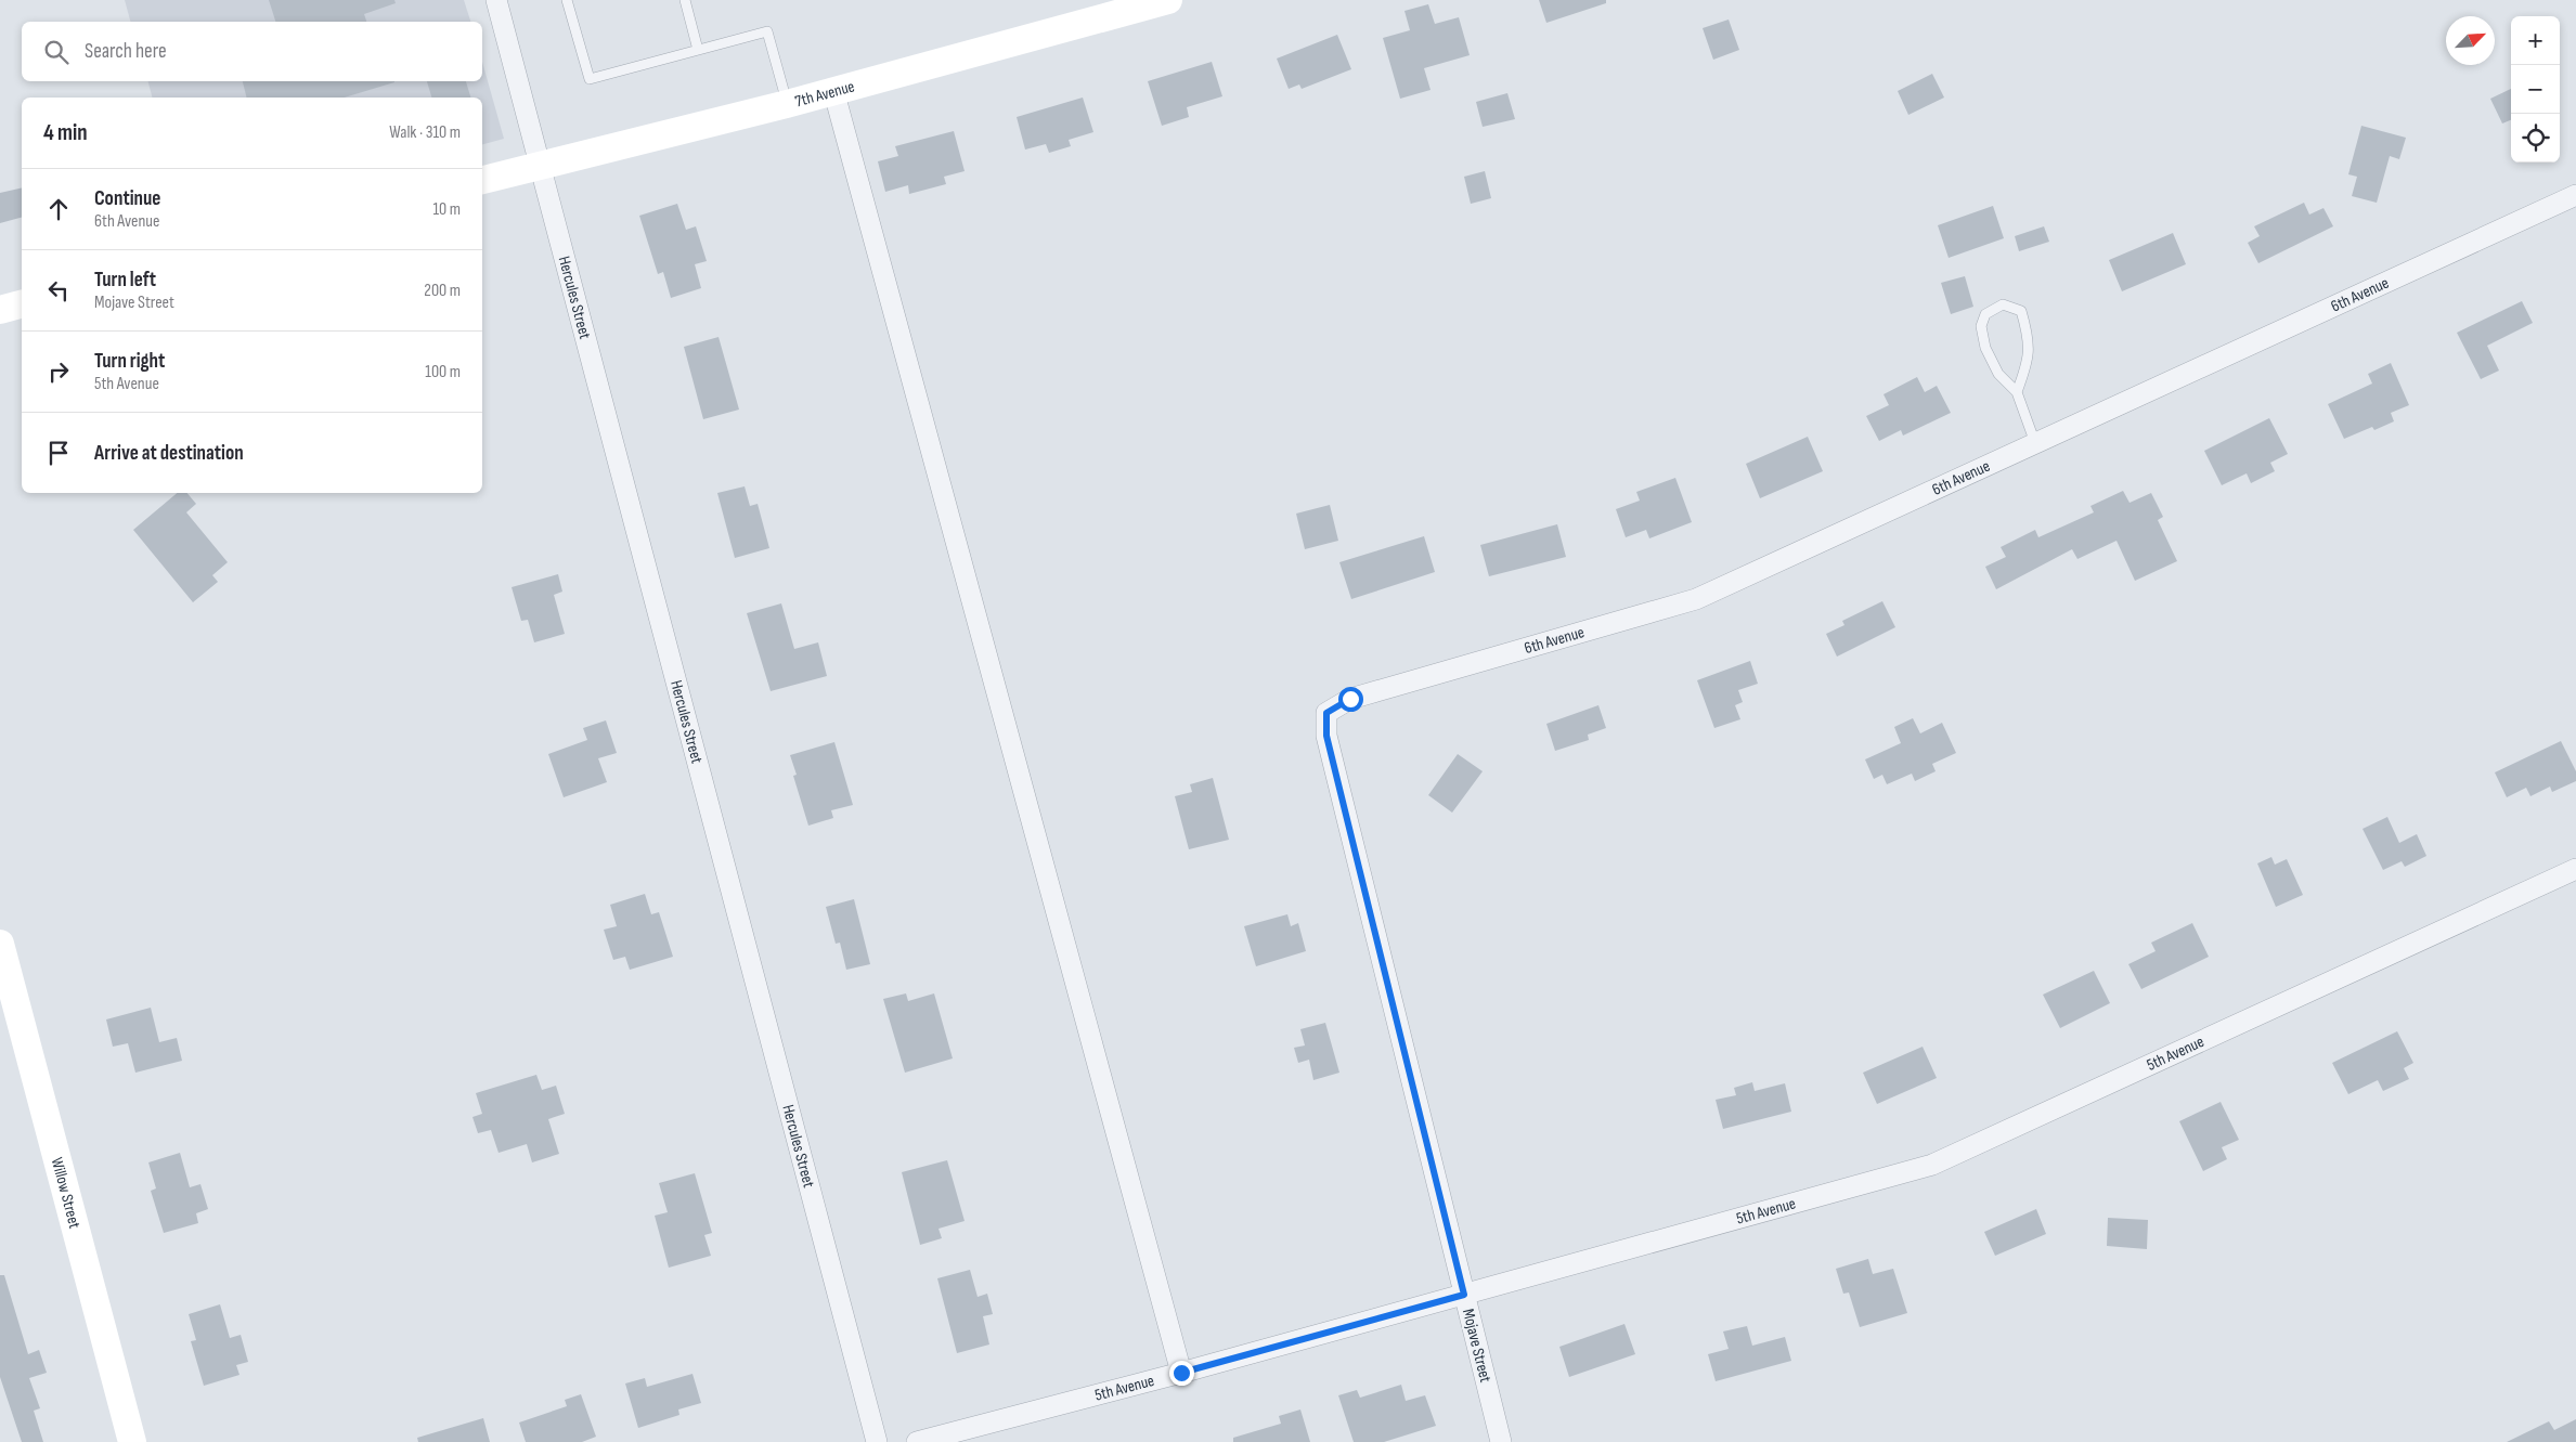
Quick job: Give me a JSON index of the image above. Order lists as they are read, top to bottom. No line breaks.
{"streets":{"street":["7th Avenue","6th Avenue","Hercules Street","5th Avenue","Willow Street","Mojave Street"]},"crossings":[["7th Avenue","Hercules Street"],["6th Avenue","Mojave Street"],["5th Avenue","Mojave Street"]],"north":"top right","page":{"map_buttons":["+","−"],"search":"Search here","heading":["4 min","Walk · 310 m"],"list":[["Continue","6th Avenue","10 m"],["Turn left","Mojave Street","200 m"],["Turn right","5th Avenue","100 m"],"Arrive at destination"]}}
